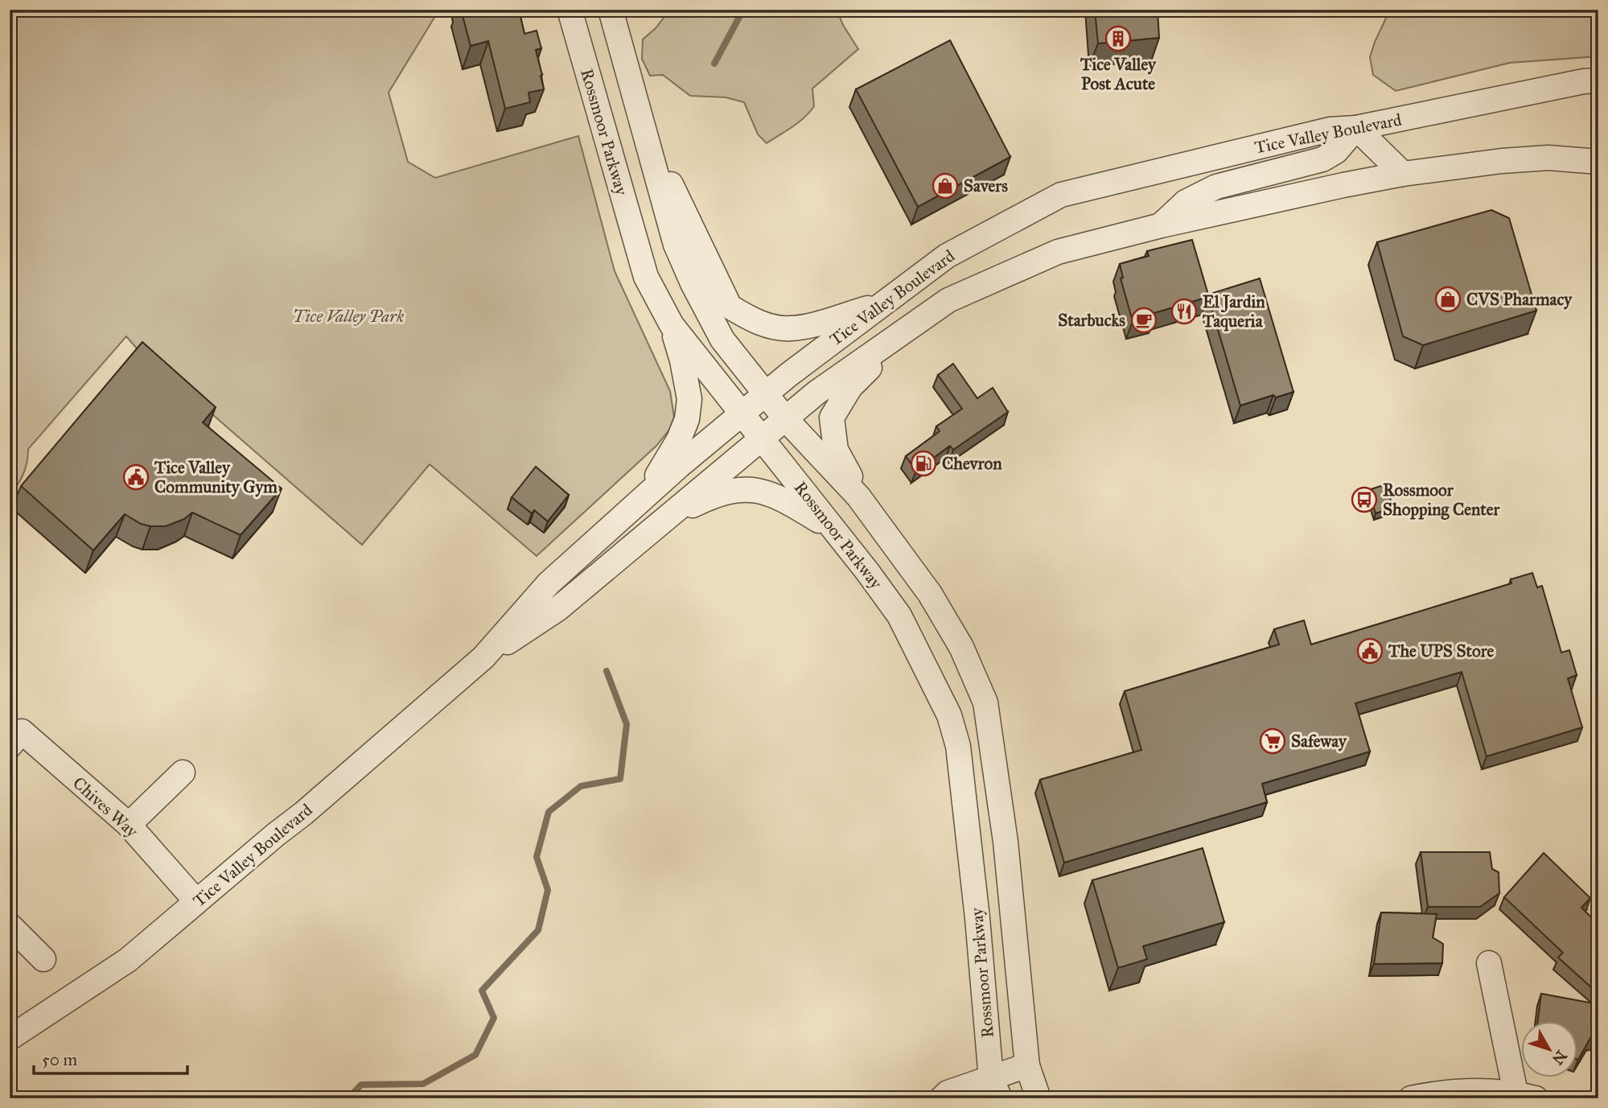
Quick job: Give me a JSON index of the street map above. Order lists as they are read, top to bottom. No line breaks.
{"streets":{"street":["Rossmoor Parkway","Tice Valley Boulevard","Chives Way"]},"crossings":[["Rossmoor Parkway","Tice Valley Boulevard"],["Tice Valley Boulevard","Chives Way"]],"parks":["Tice Valley Park"],"places":{"building":["Tice Valley Post Acute"],"shop":["Savers","CVS Pharmacy"],"restaurant":["El Jardin Taqueria"],"cafe":["Starbucks"],"fuel station":["Chevron"],"public building":["Tice Valley Community Gym","The UPS Store"],"bus stop":["Rossmoor Shopping Center"],"supermarket":["Safeway"]},"scale_bar":"50 m","north":"bottom right"}
